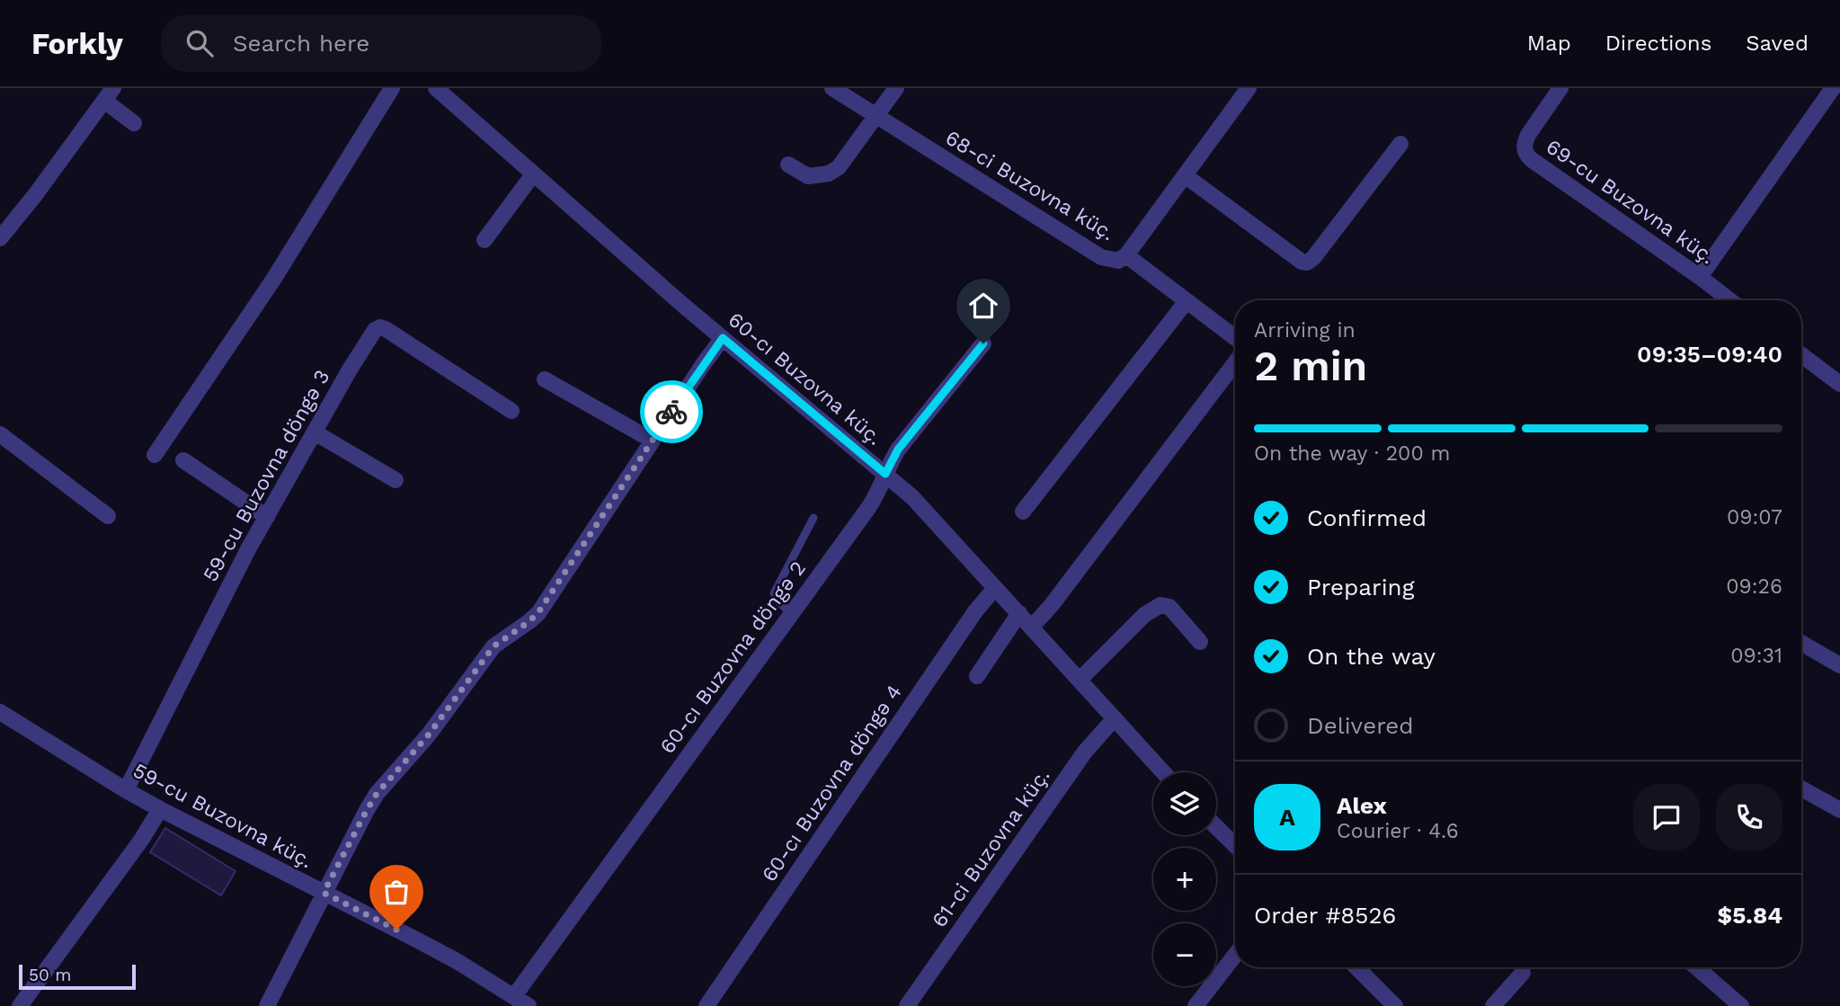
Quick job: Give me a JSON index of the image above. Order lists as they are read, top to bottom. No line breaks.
{"streets":{"street":["68-ci Buzovna küç.","69-cu Buzovna küç.","60-cı Buzovna küç.","59-cu Buzovna döngə 3","60-cı Buzovna döngə 2","60-cı Buzovna döngə 4","59-cu Buzovna küç.","61-ci Buzovna küç."]},"crossings":[["60-cı Buzovna küç.","60-cı Buzovna döngə 2"],["60-cı Buzovna küç.","60-cı Buzovna döngə 4"],["60-cı Buzovna küç.","61-ci Buzovna küç."],["59-cu Buzovna döngə 3","59-cu Buzovna küç."],["60-cı Buzovna döngə 2","59-cu Buzovna küç."]],"scale_bar":"50 m","page":{"header":"Forkly","search":"Search here","nav":["Map","Directions","Saved"],"heading":["2 min","Arriving in","09:35–09:40"],"panel":["Alex","Courier · 4.6","Order #8526","$5.84"],"bar":"On the way · 200 m","list":[["Confirmed","09:07"],["Preparing","09:26"],["On the way","09:31"],"Delivered"],"map_buttons":["+","−"],"round":"A","scale":"50 m"}}
